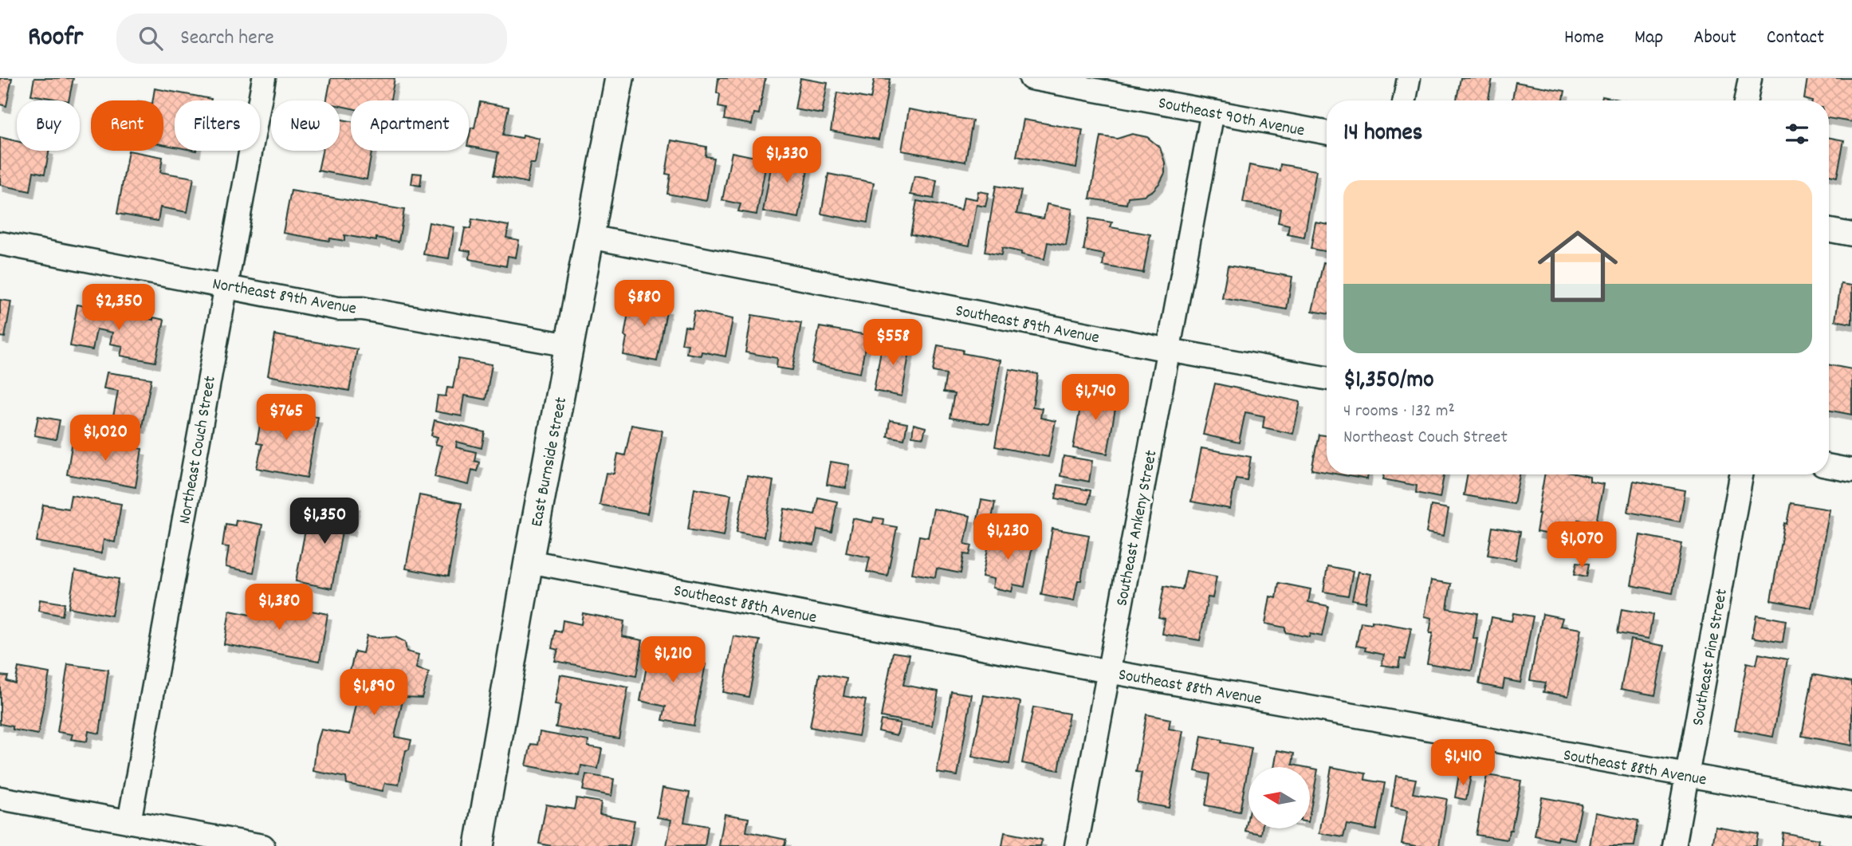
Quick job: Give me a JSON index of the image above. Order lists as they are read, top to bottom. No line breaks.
{"streets":{"street":["Southeast 90th Avenue","Northeast 89th Avenue","Southeast 89th Avenue","Northeast Couch Street","East Burnside Street","Southeast Ankeny Street","Southeast 88th Avenue","Southeast Pine Street"]},"crossings":[["Southeast 90th Avenue","Southeast Ankeny Street"],["Northeast 89th Avenue","Northeast Couch Street"],["Northeast 89th Avenue","East Burnside Street"],["Southeast 89th Avenue","East Burnside Street"],["Southeast 89th Avenue","Southeast Ankeny Street"],["East Burnside Street","Southeast 88th Avenue"],["Southeast Ankeny Street","Southeast 88th Avenue"],["Southeast 88th Avenue","Southeast Pine Street"]],"north":"left","page":{"header":"Roofr","search":"Search here","nav":["Home","Map","About","Contact"],"chip":["Buy","Rent","Filters","New","Apartment"],"heading":"14 homes","price":["$1,330","$880","$2,350","$558","$1,740","$765","$1,020","$1,350","$1,230","$1,070","$1,380","$1,210","$1,890","$1,410"],"list":[{"name":"$1,350/mo","note":"4 rooms · 132 m² · Northeast Couch Street"}]}}
